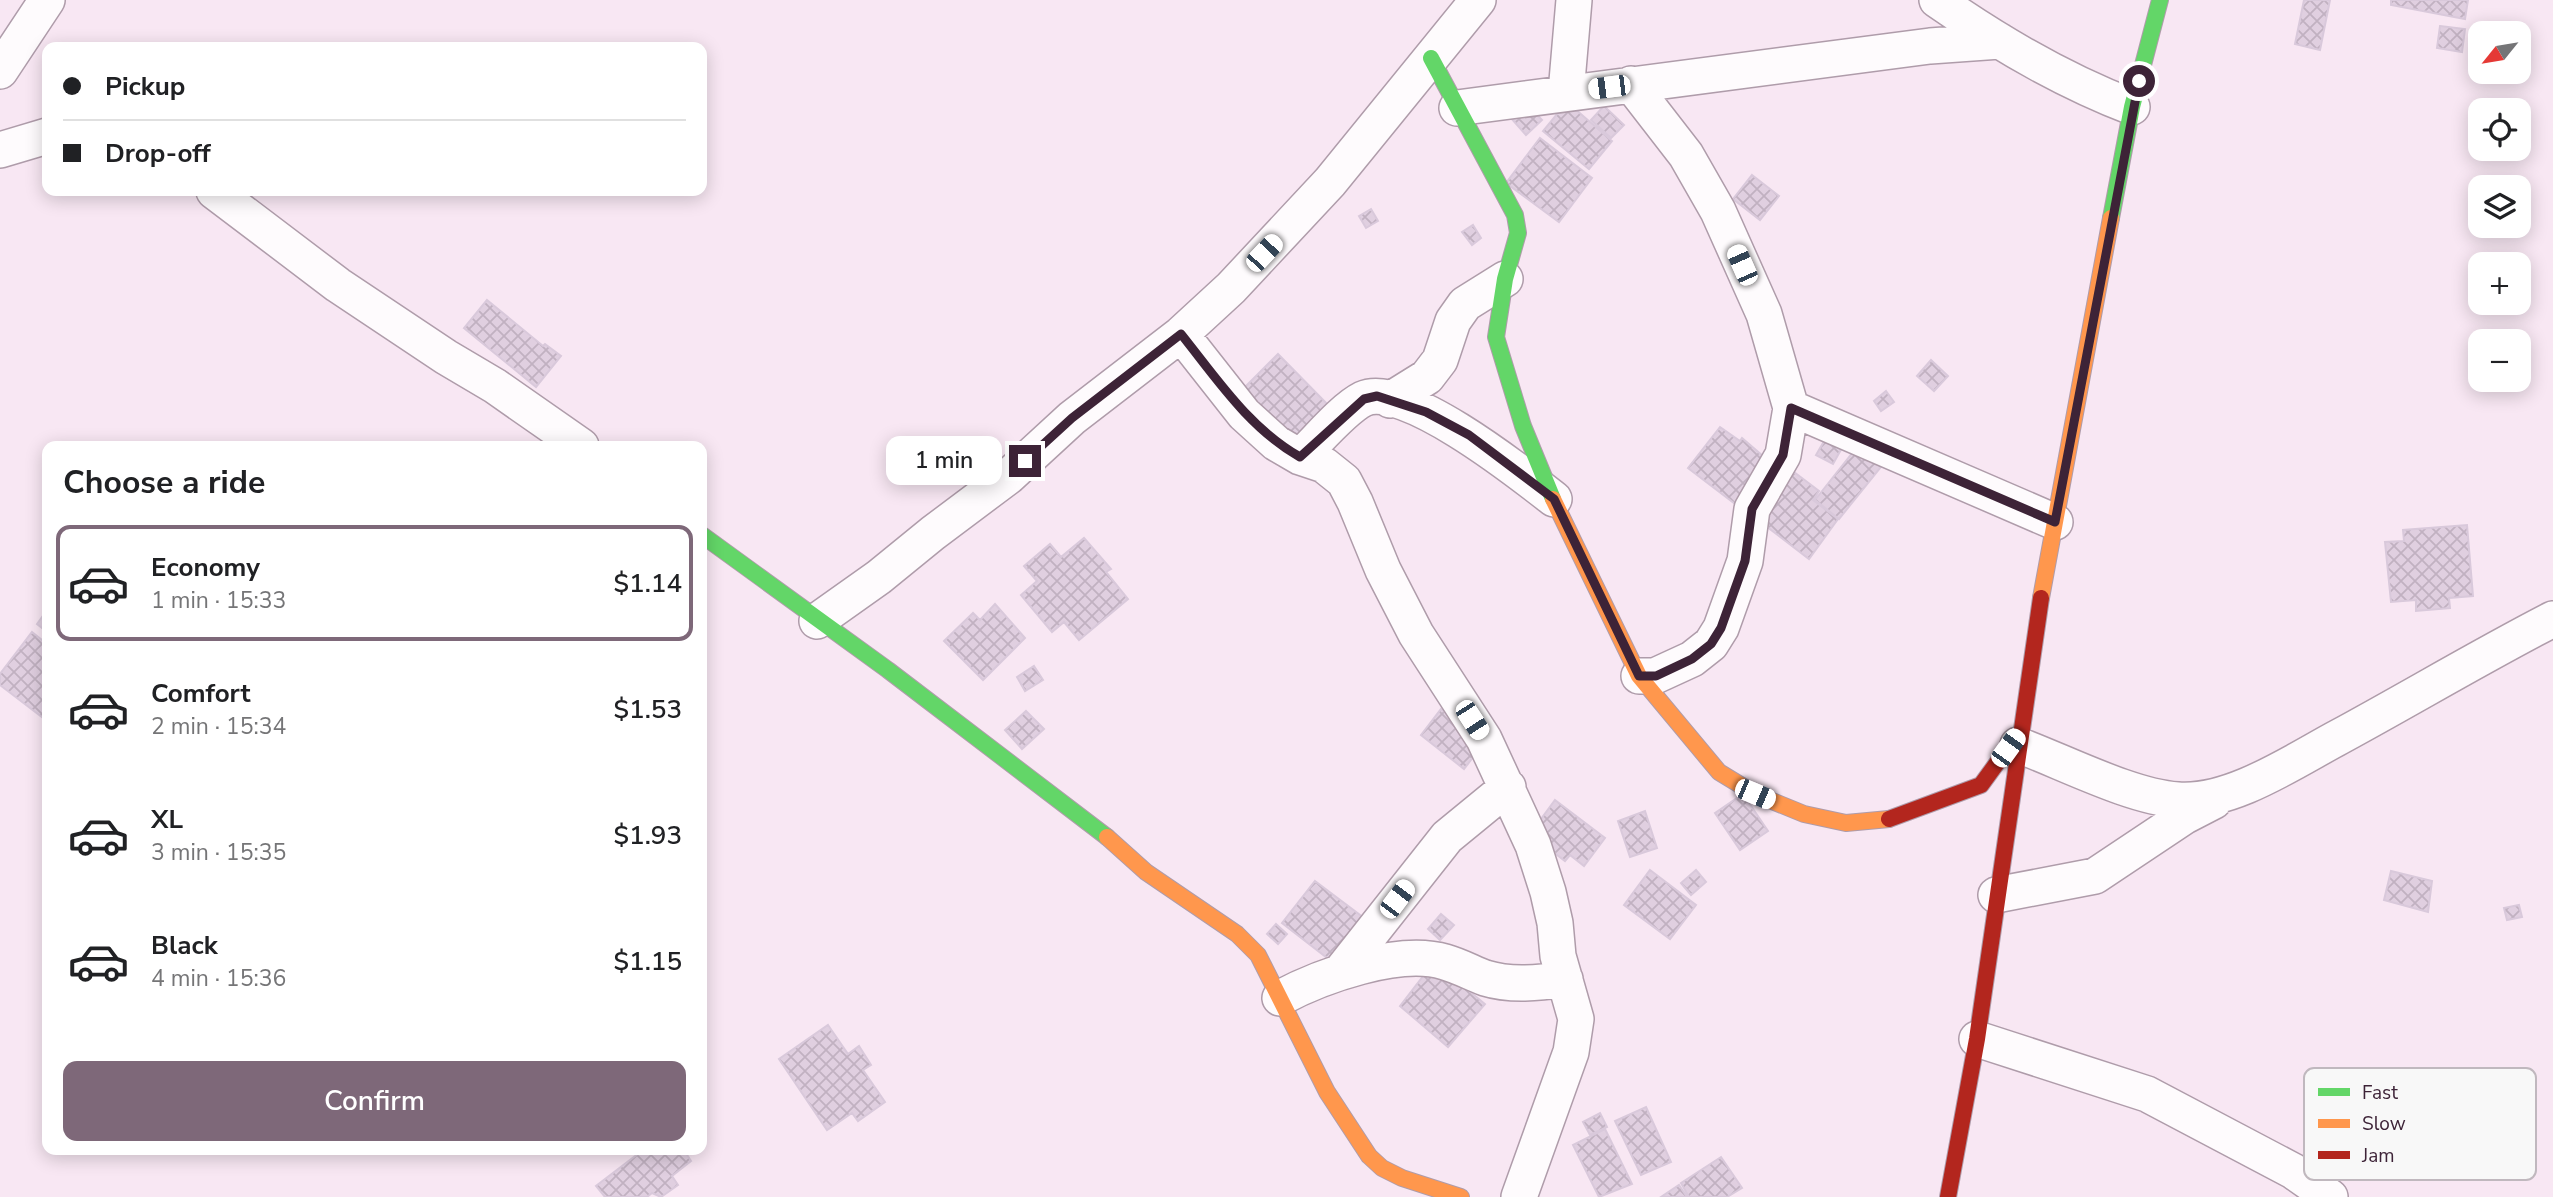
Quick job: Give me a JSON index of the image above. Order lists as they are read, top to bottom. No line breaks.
{"legend":["Fast","Slow","Jam"],"north":"bottom left","page":{"map_buttons":["+","−"],"banner":["Pickup","Drop-off"],"bubble":"1 min","heading":"Choose a ride","list":[{"name":"Economy","note":"1 min · 15:33","value":"$1.14"},{"name":"Comfort","note":"2 min · 15:34","value":"$1.53"},{"name":"XL","note":"3 min · 15:35","value":"$1.93"},{"name":"Black","note":"4 min · 15:36","value":"$1.15"}],"buttons":"Confirm"}}
